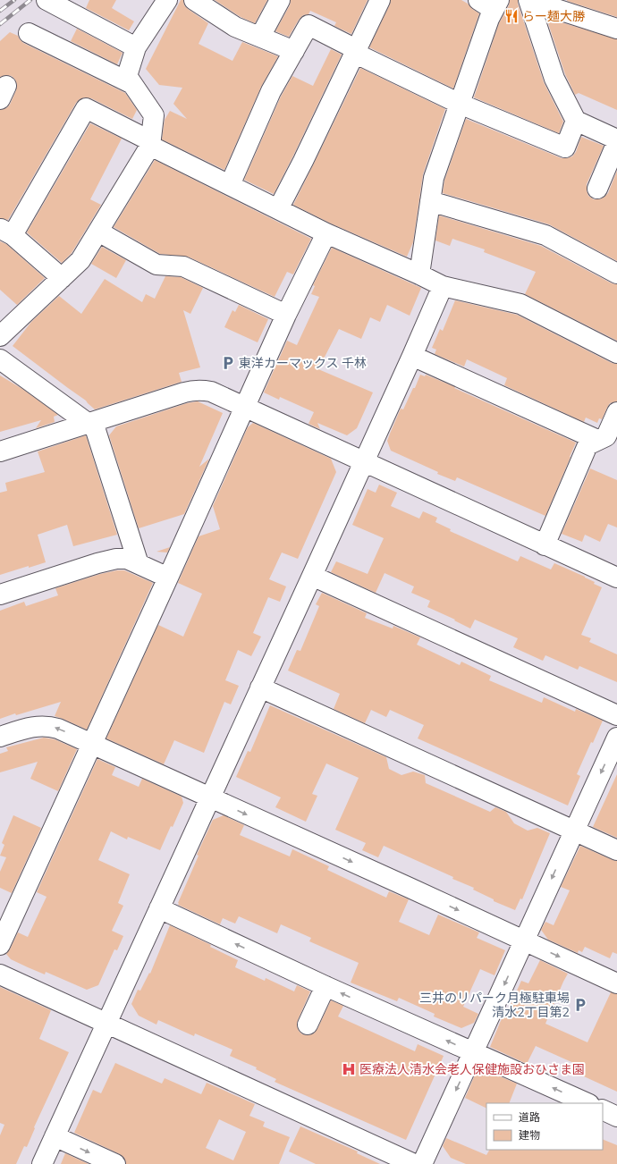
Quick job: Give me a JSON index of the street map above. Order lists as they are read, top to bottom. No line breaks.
{"places":{"restaurant":["らー麺大勝"],"parking":["東洋カーマックス 千林","三井のリパーク月極駐車場 清水2丁目第2"],"hospital":["医療法人清水会老人保健施設おひさま園"]},"legend":["道路","建物"]}
